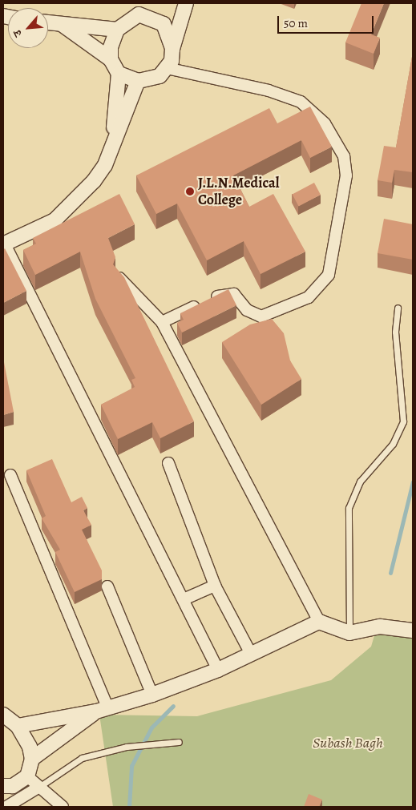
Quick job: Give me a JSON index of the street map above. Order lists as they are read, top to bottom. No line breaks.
{"parks":["Subash Bagh"],"places":["J.L.N.Medical College"],"scale_bar":"50 m","north":"bottom left"}
